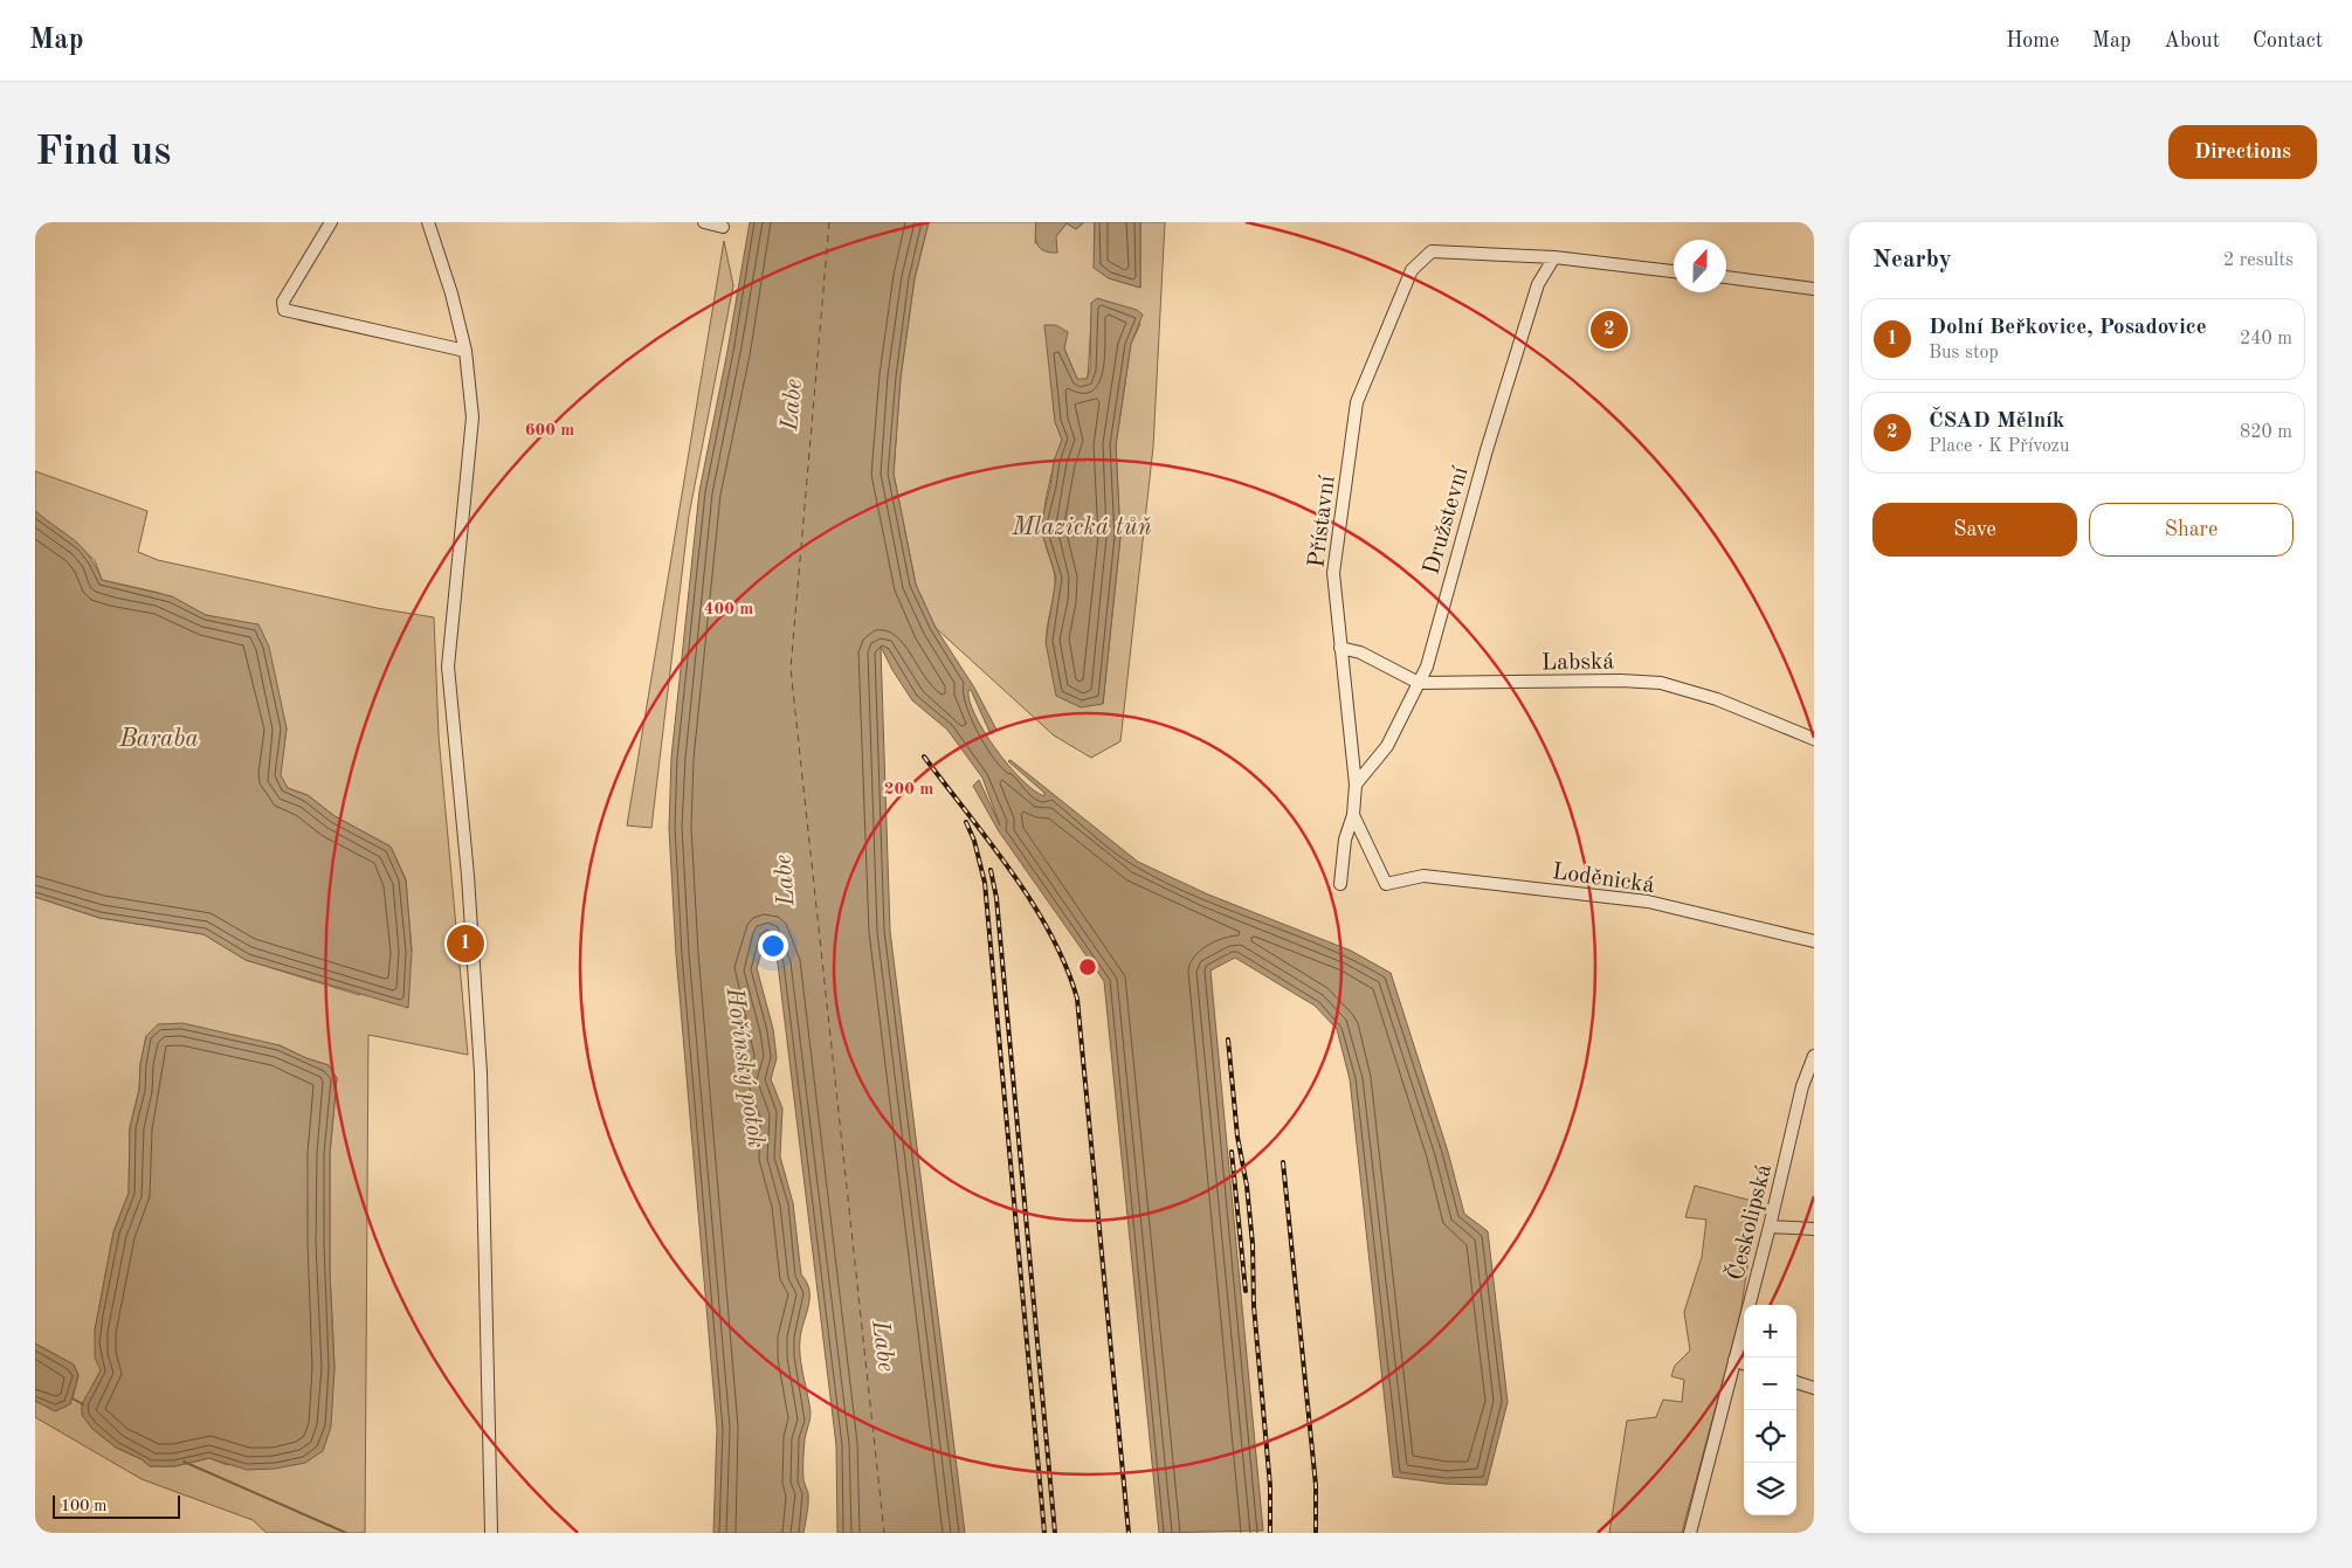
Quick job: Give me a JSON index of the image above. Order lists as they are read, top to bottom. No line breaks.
{"streets":{"street":["Družstevní","Přístavní","Labská","Loděnická","Českolipská"]},"crossings":[["Družstevní","Přístavní"],["Družstevní","Labská"],["Přístavní","Labská"],["Přístavní","Loděnická"]],"water":["Labe","Mlazická tůň","Baraba","Hořínský potok"],"scale_bar":"100 m","north":"top","page":{"header":"Map","nav":["Home","Map","About","Contact"],"buttons":["Directions",["Save","Share"]],"title":"Find us","heading":["Nearby","2 results"],"list":[{"mark":"1","name":"Dolní Beřkovice, Posadovice","note":"Bus stop","value":"240 m"},{"mark":"2","name":"ČSAD Mělník","note":"Place · K Přívozu","value":"820 m"}],"pins":["2","1"],"map_buttons":["+","−"],"scale":"100 m"},"rings":["600 m","400 m","200 m"]}
